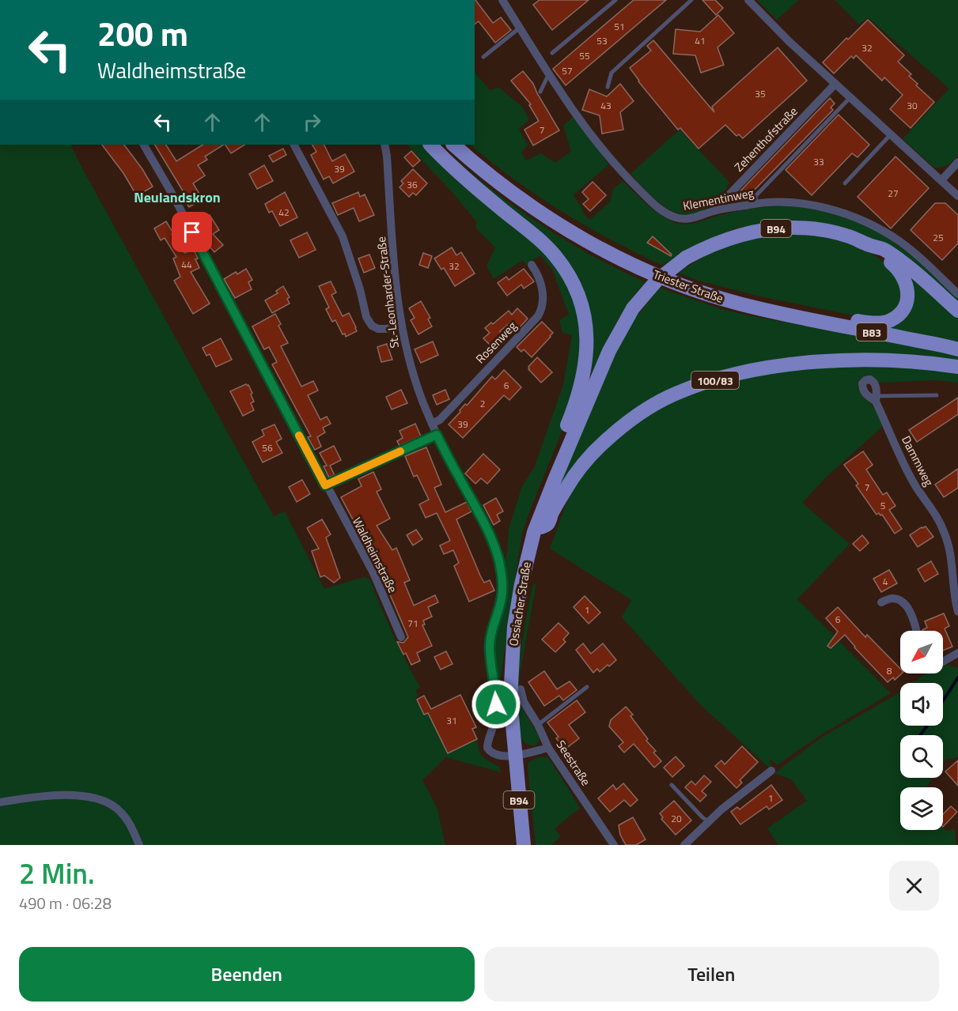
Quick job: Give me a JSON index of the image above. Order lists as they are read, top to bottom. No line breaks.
{"streets":{"main road":["B94","Triester Straße","B83","100/83","Ossiacher Straße"],"street":["Zehenthofstraße","Klementinweg","St.-Leonharder-Straße","Rosenweg","Dammweg","Waldheimstraße","Seestraße"]},"crossings":[["Zehenthofstraße","Klementinweg"],["B94","Ossiacher Straße"],["St.-Leonharder-Straße","Rosenweg"],["St.-Leonharder-Straße","Ossiacher Straße"],["St.-Leonharder-Straße","Seestraße"],["100/83","Ossiacher Straße"]],"districts":["Neulandskron"],"house_numbers":["51","53","41","32","55","57","35","43","30","7","33","39","36","27","42","25","44","32","6","2","39","56","7","5","4","1","6","71","8","31","1","20"],"north":"bottom left","page":{"turn":["200 m","Waldheimstraße"],"heading":["2 Min.","490 m · 06:28"],"buttons":["Beenden","Teilen"]}}
